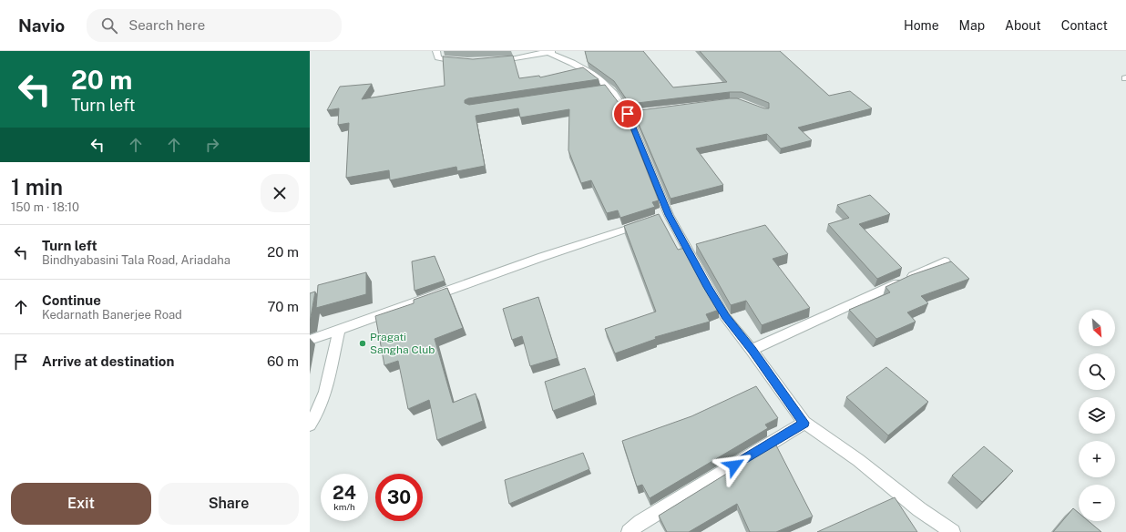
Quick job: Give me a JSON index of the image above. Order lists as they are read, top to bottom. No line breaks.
{"places":["Pragati Sangha Club"],"north":"bottom right","page":{"header":"Navio","search":"Search here","nav":["Home","Map","About","Contact"],"turn":["20 m","Turn left"],"heading":["1 min","150 m · 18:10"],"list":[{"name":"Turn left","note":"Bindhyabasini Tala Road, Ariadaha","value":"20 m"},{"name":"Continue","note":"Kedarnath Banerjee Road","value":"70 m"},{"name":"Arrive at destination","value":"60 m"}],"map_buttons":["+","−"],"speed":"24 km/h","limit":"30","buttons":["Exit","Share"]}}
